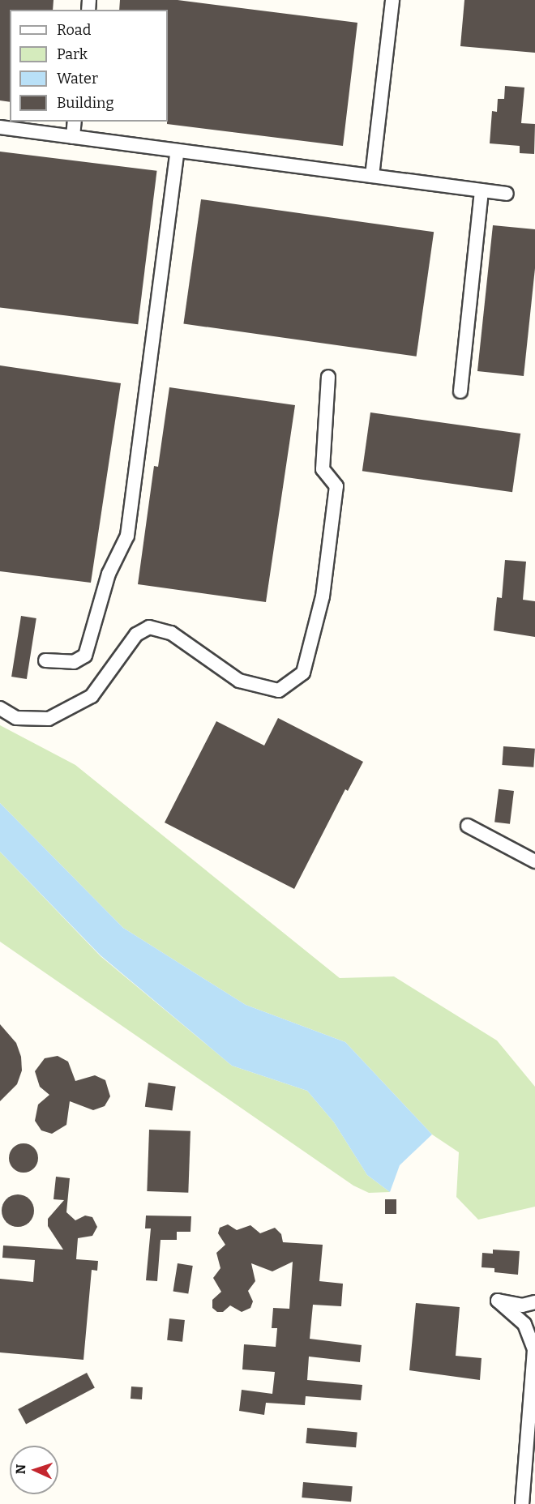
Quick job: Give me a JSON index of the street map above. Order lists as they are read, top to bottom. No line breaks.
{"legend":["Road","Park","Water","Building"],"north":"left"}
